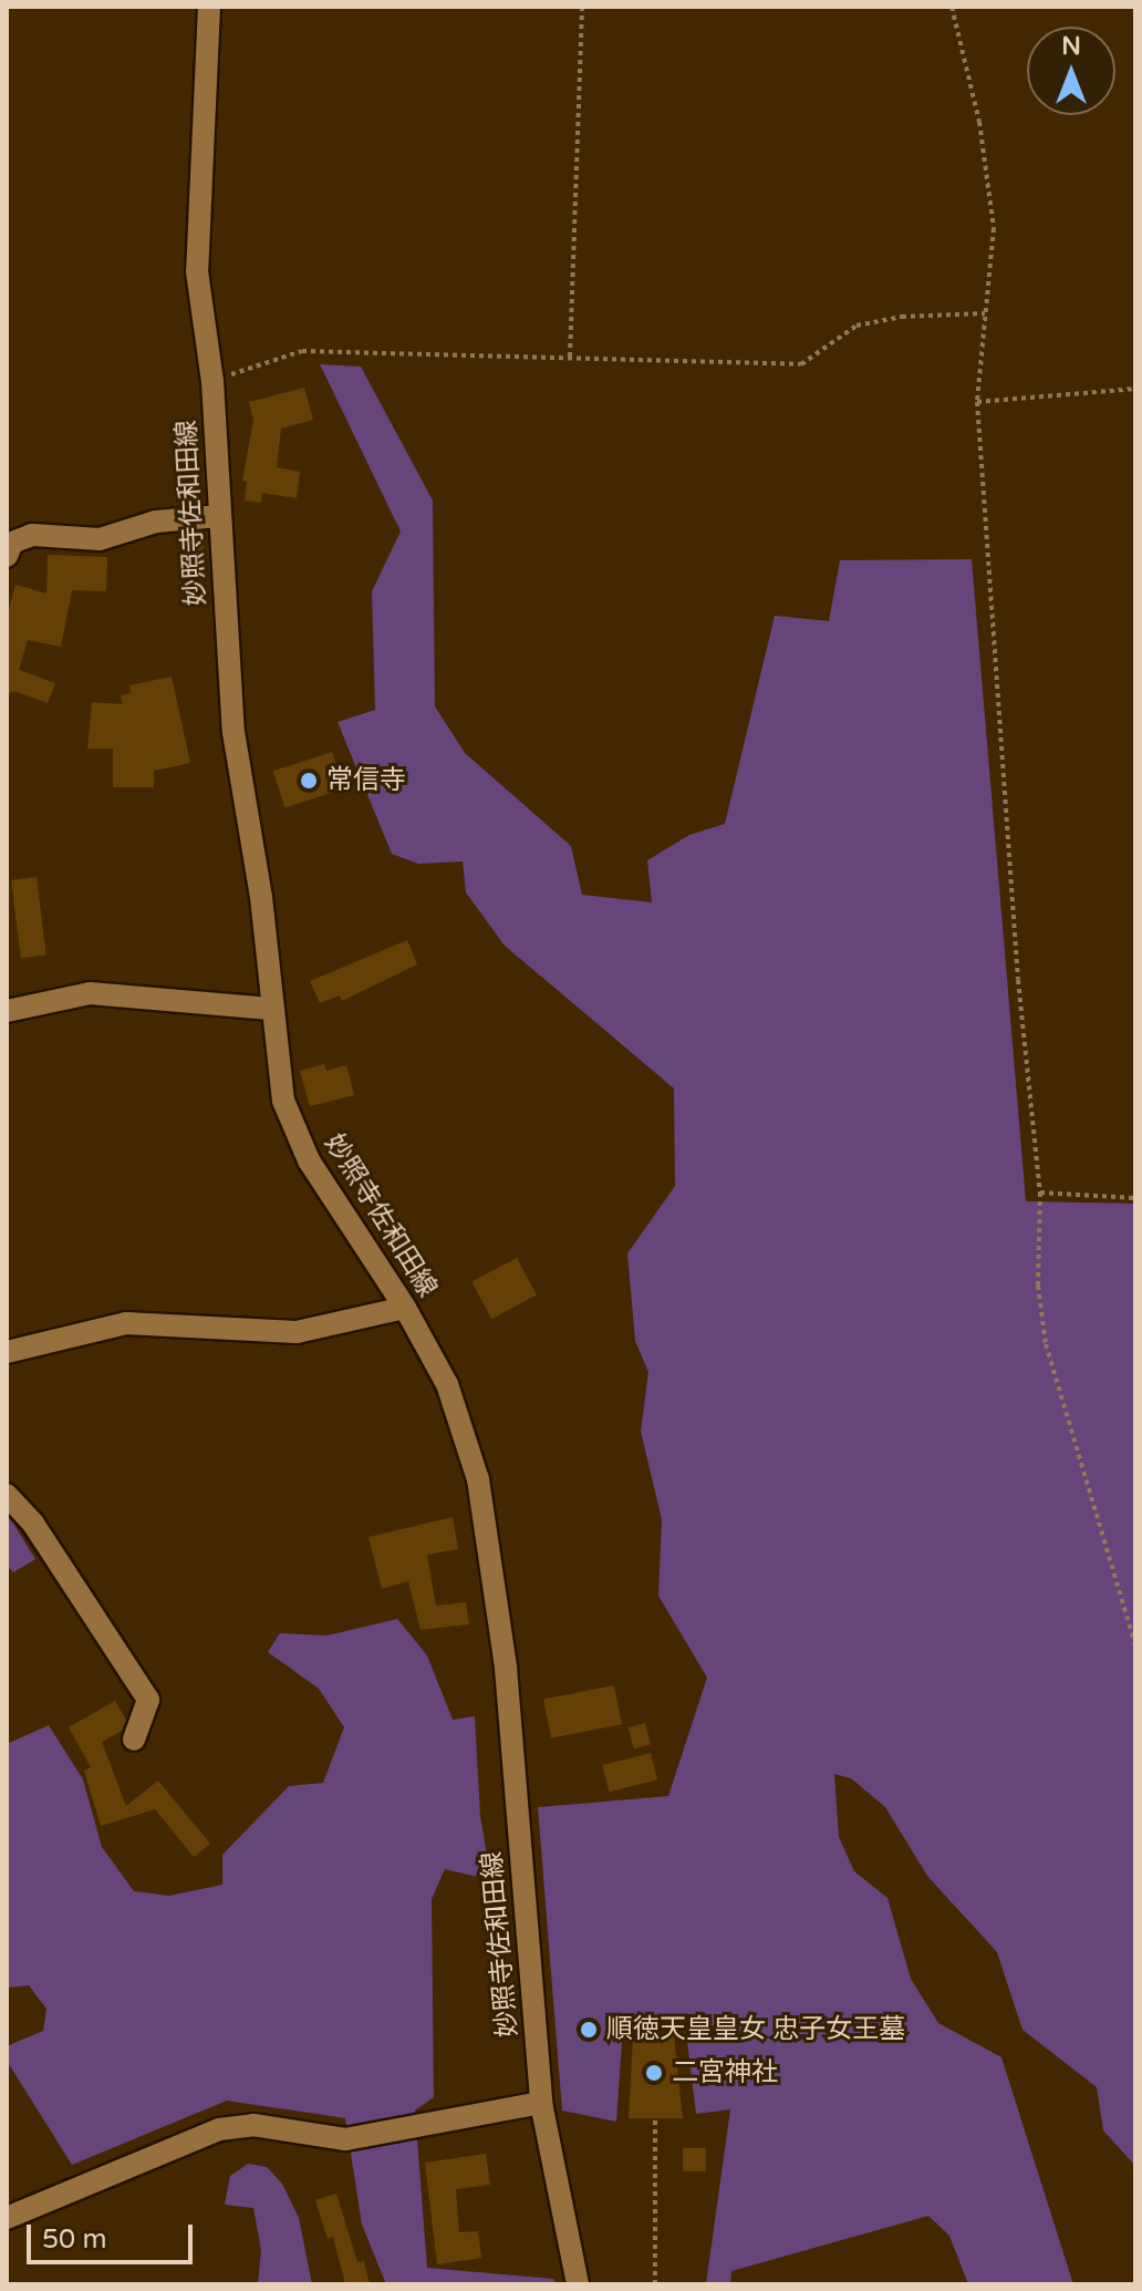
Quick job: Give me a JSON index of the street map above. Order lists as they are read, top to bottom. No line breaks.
{"streets":{"main road":["妙照寺佐和田線"]},"places":["常信寺","順徳天皇皇女 忠子女王墓","二宮神社"],"scale_bar":"50 m","north":"top"}
